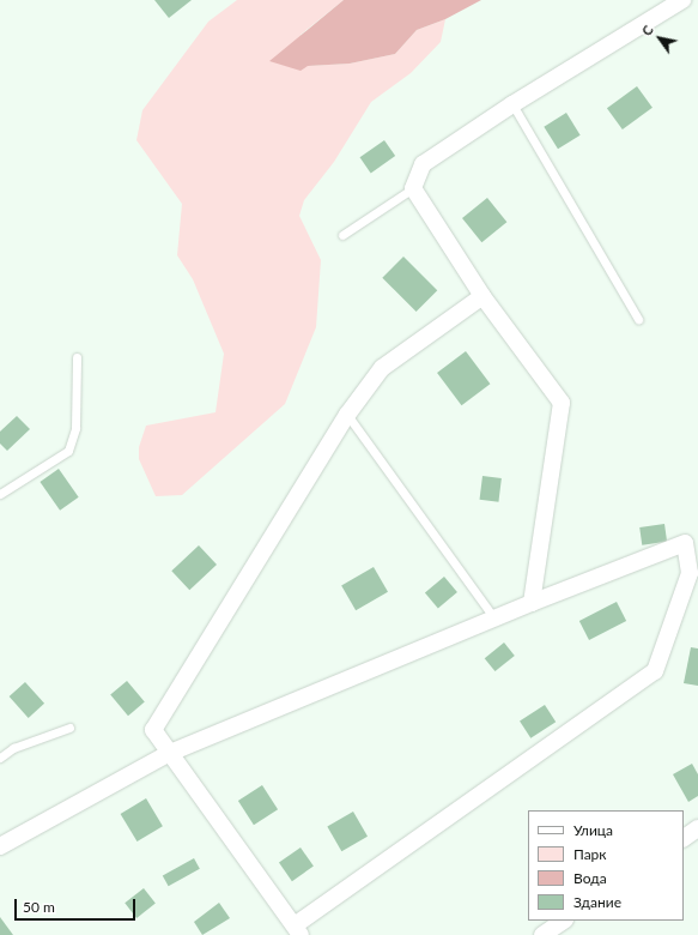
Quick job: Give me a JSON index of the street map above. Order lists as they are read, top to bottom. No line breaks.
{"legend":["Улица","Парк","Вода","Здание"],"scale_bar":"50 m","north":"top left"}
